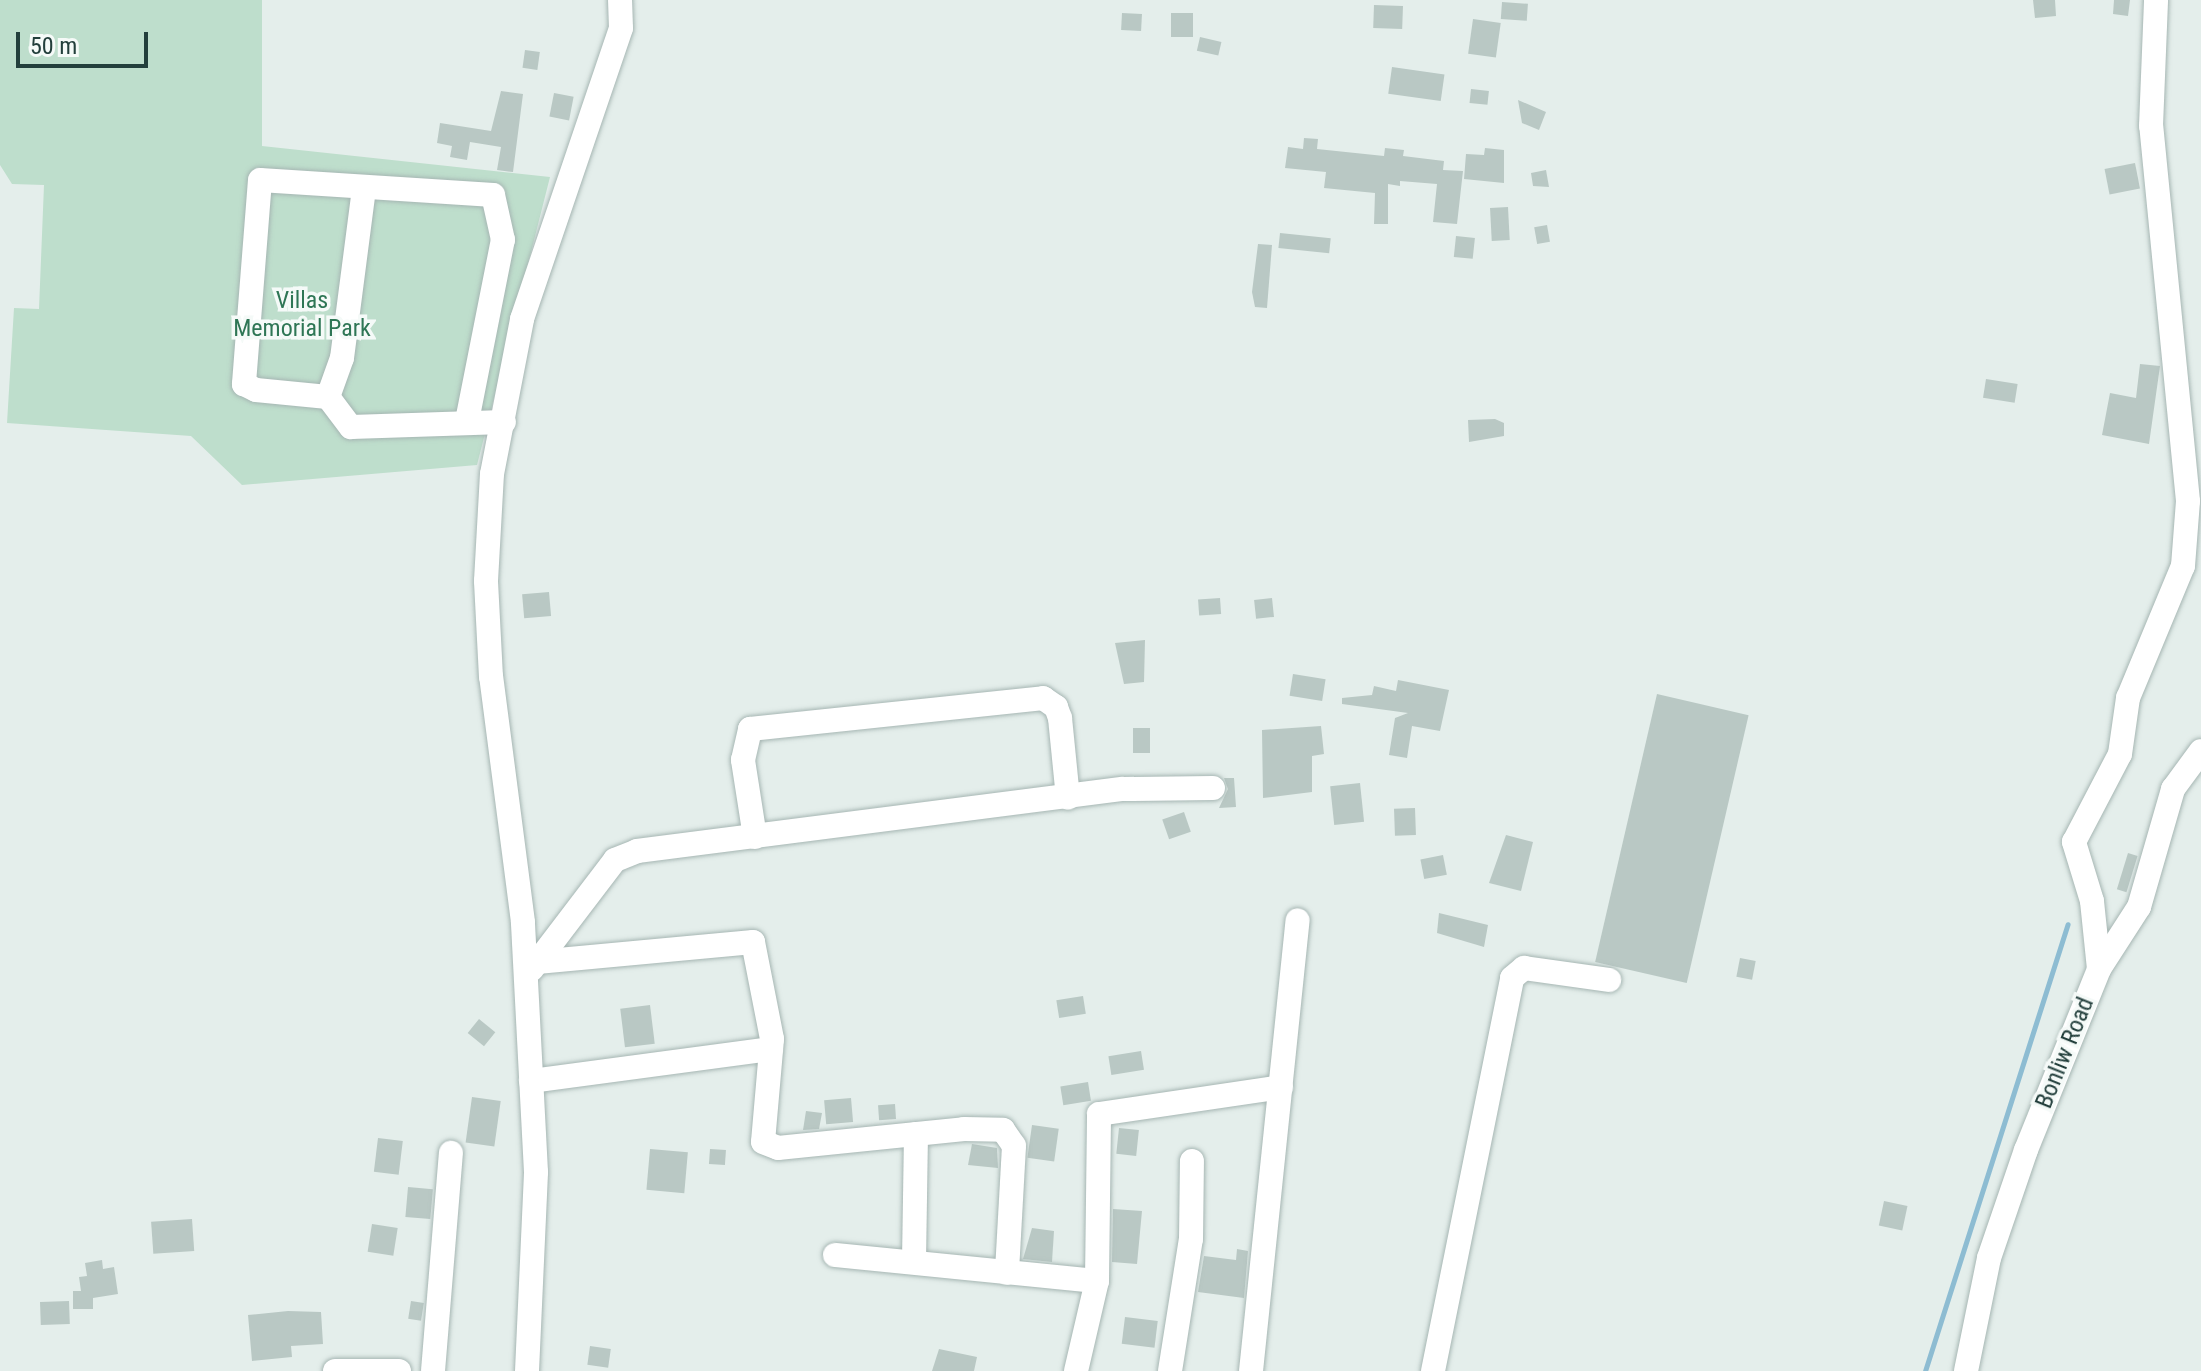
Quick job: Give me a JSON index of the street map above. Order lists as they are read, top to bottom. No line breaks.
{"streets":{"street":["Bonliw Road"]},"parks":["Villas Memorial Park"],"scale_bar":"50 m"}
